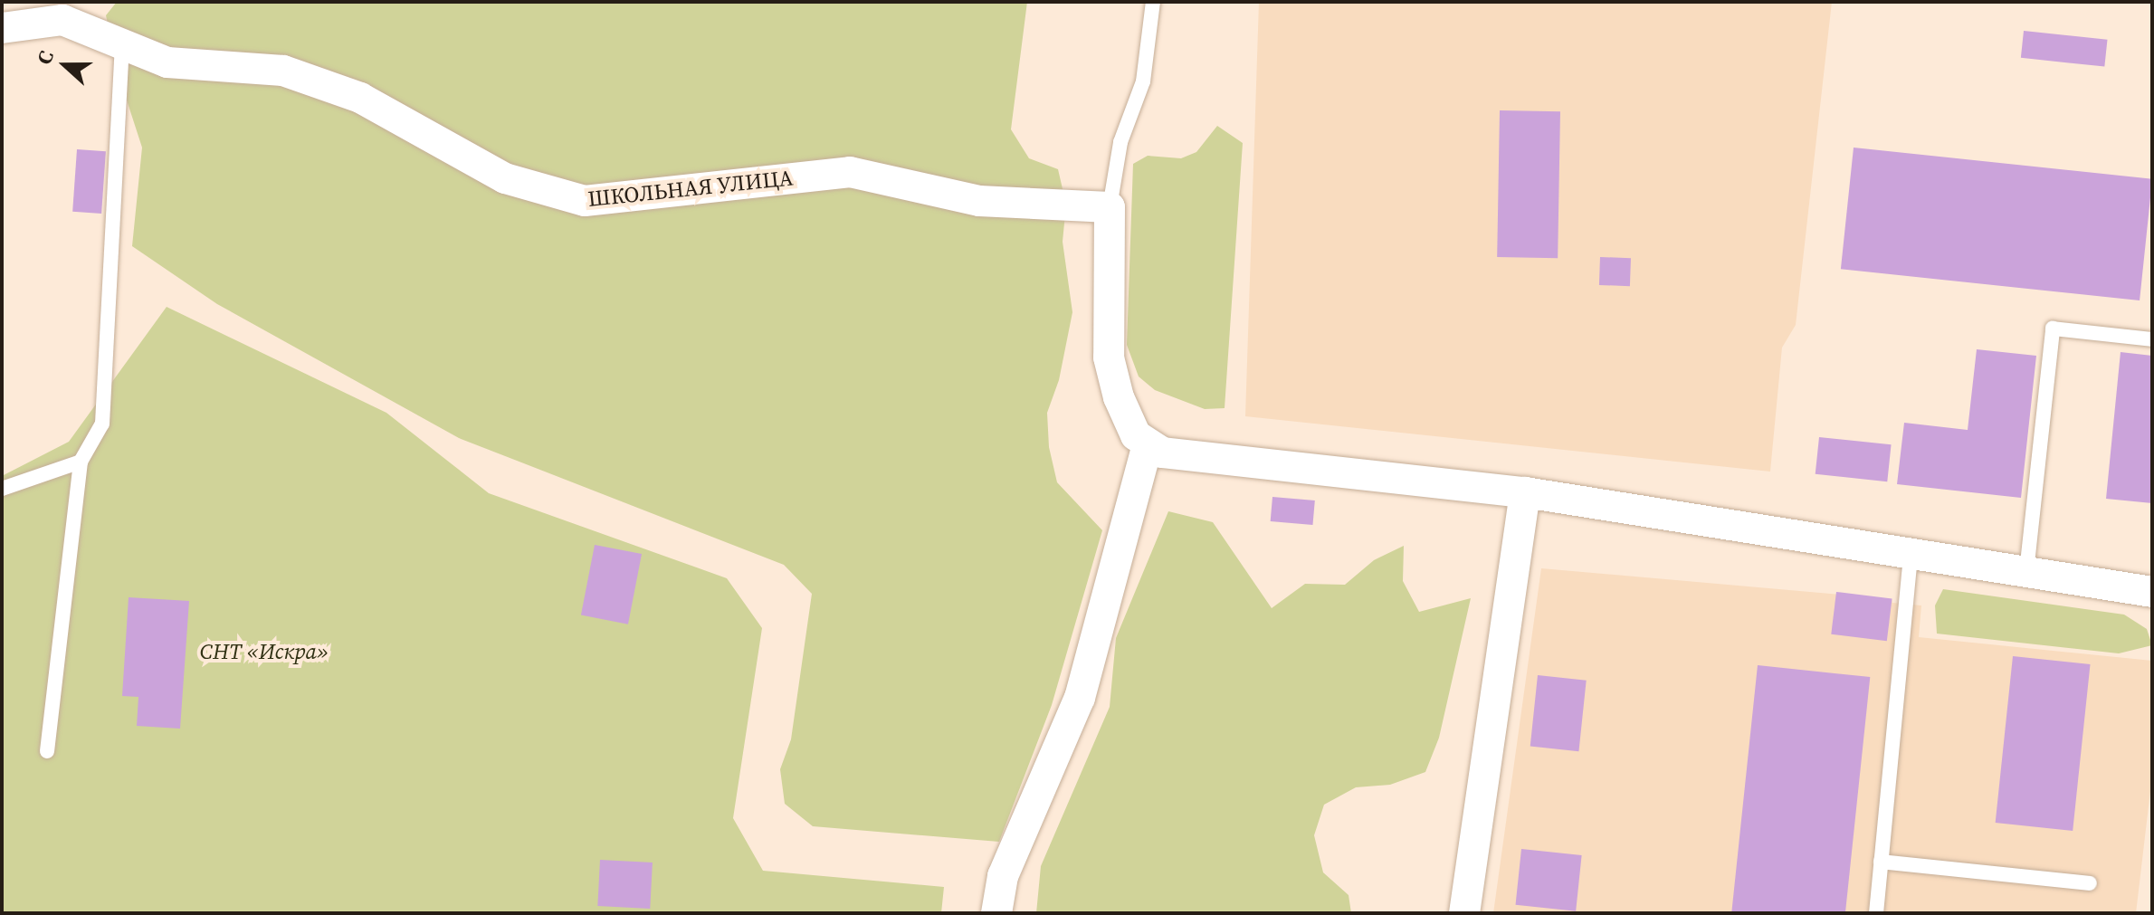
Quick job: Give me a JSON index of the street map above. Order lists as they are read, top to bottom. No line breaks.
{"streets":{"street":["ШКОЛЬНАЯ УЛИЦА"]},"parks":["СНТ «Искра»"],"north":"left"}
